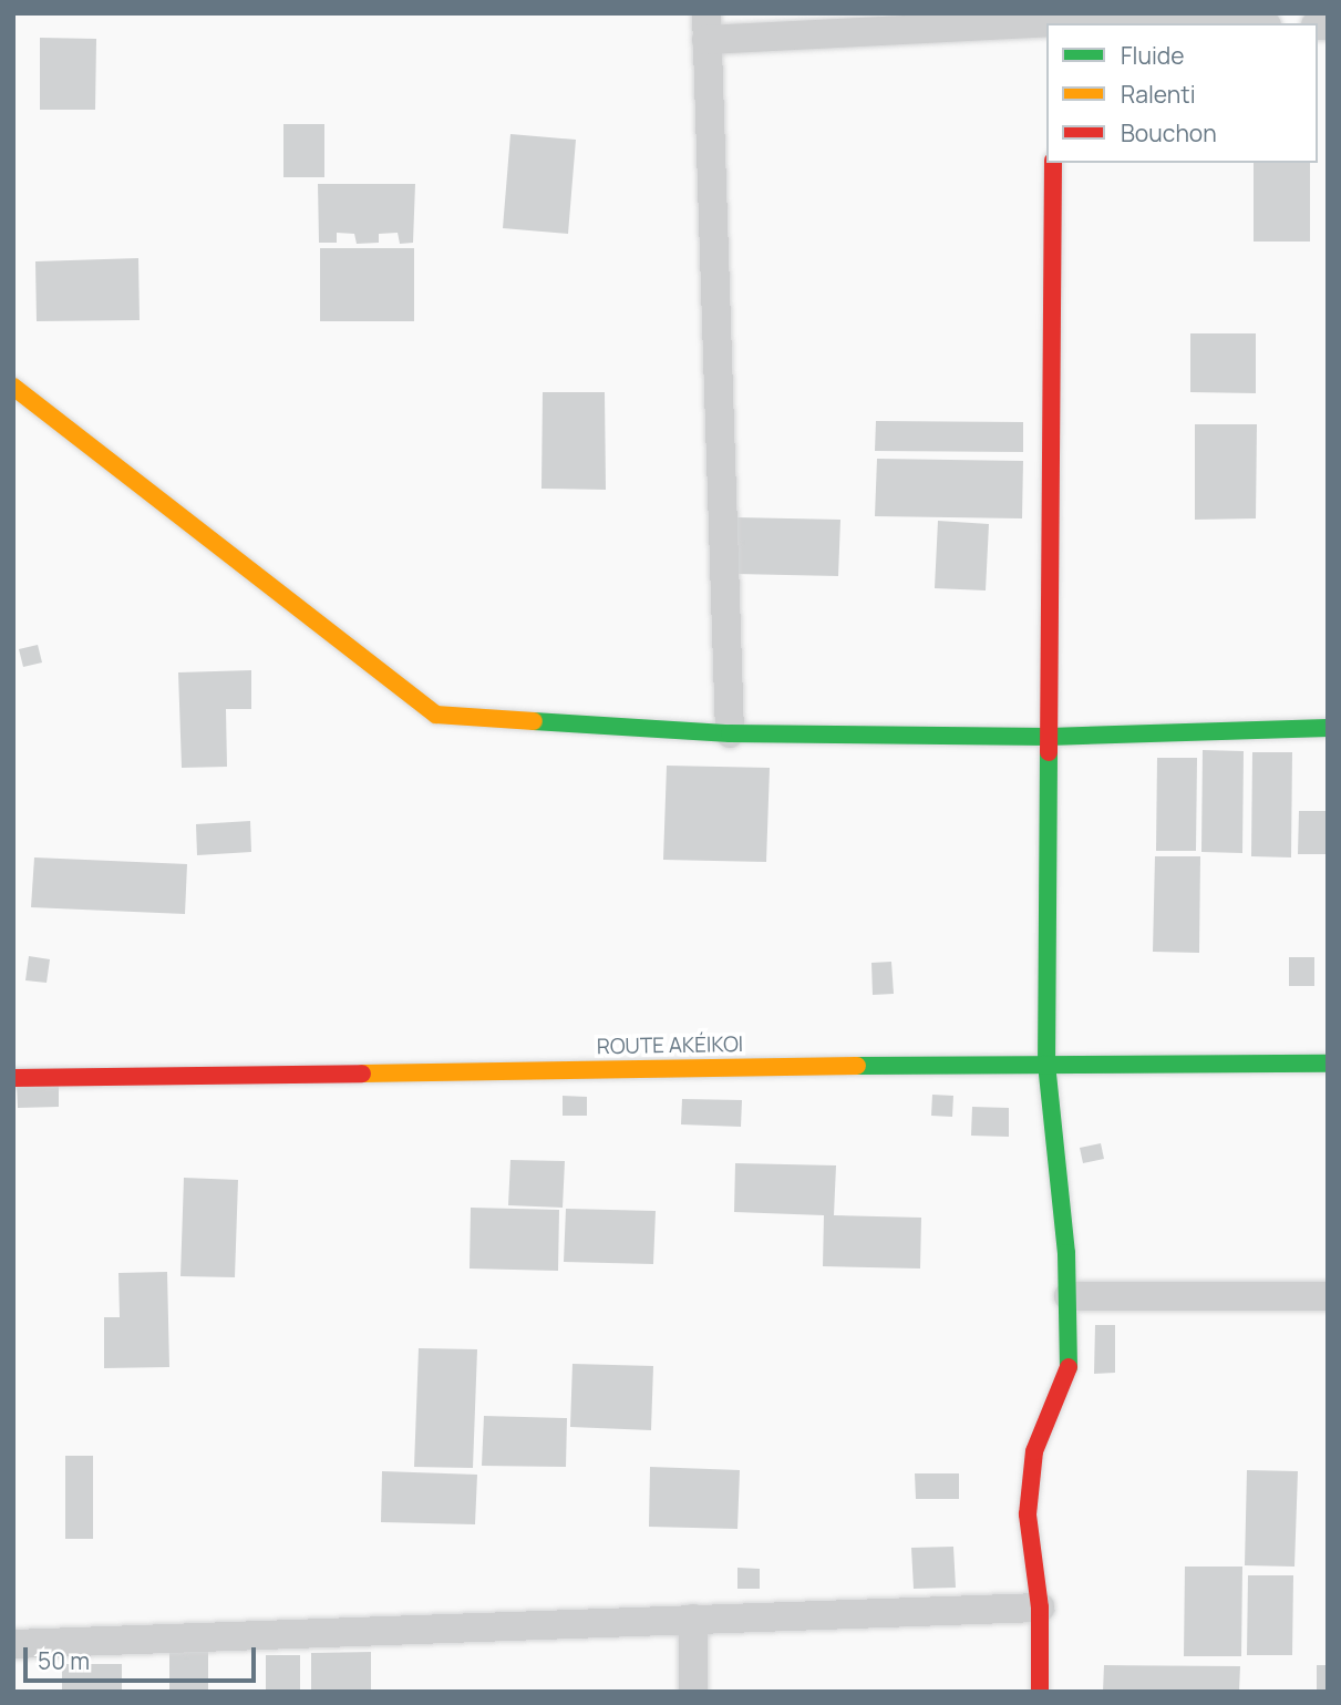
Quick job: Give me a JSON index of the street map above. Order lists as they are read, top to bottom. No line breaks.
{"streets":{"street":["ROUTE AKÉIKOI"]},"legend":["Fluide","Ralenti","Bouchon"],"scale_bar":"50 m"}
